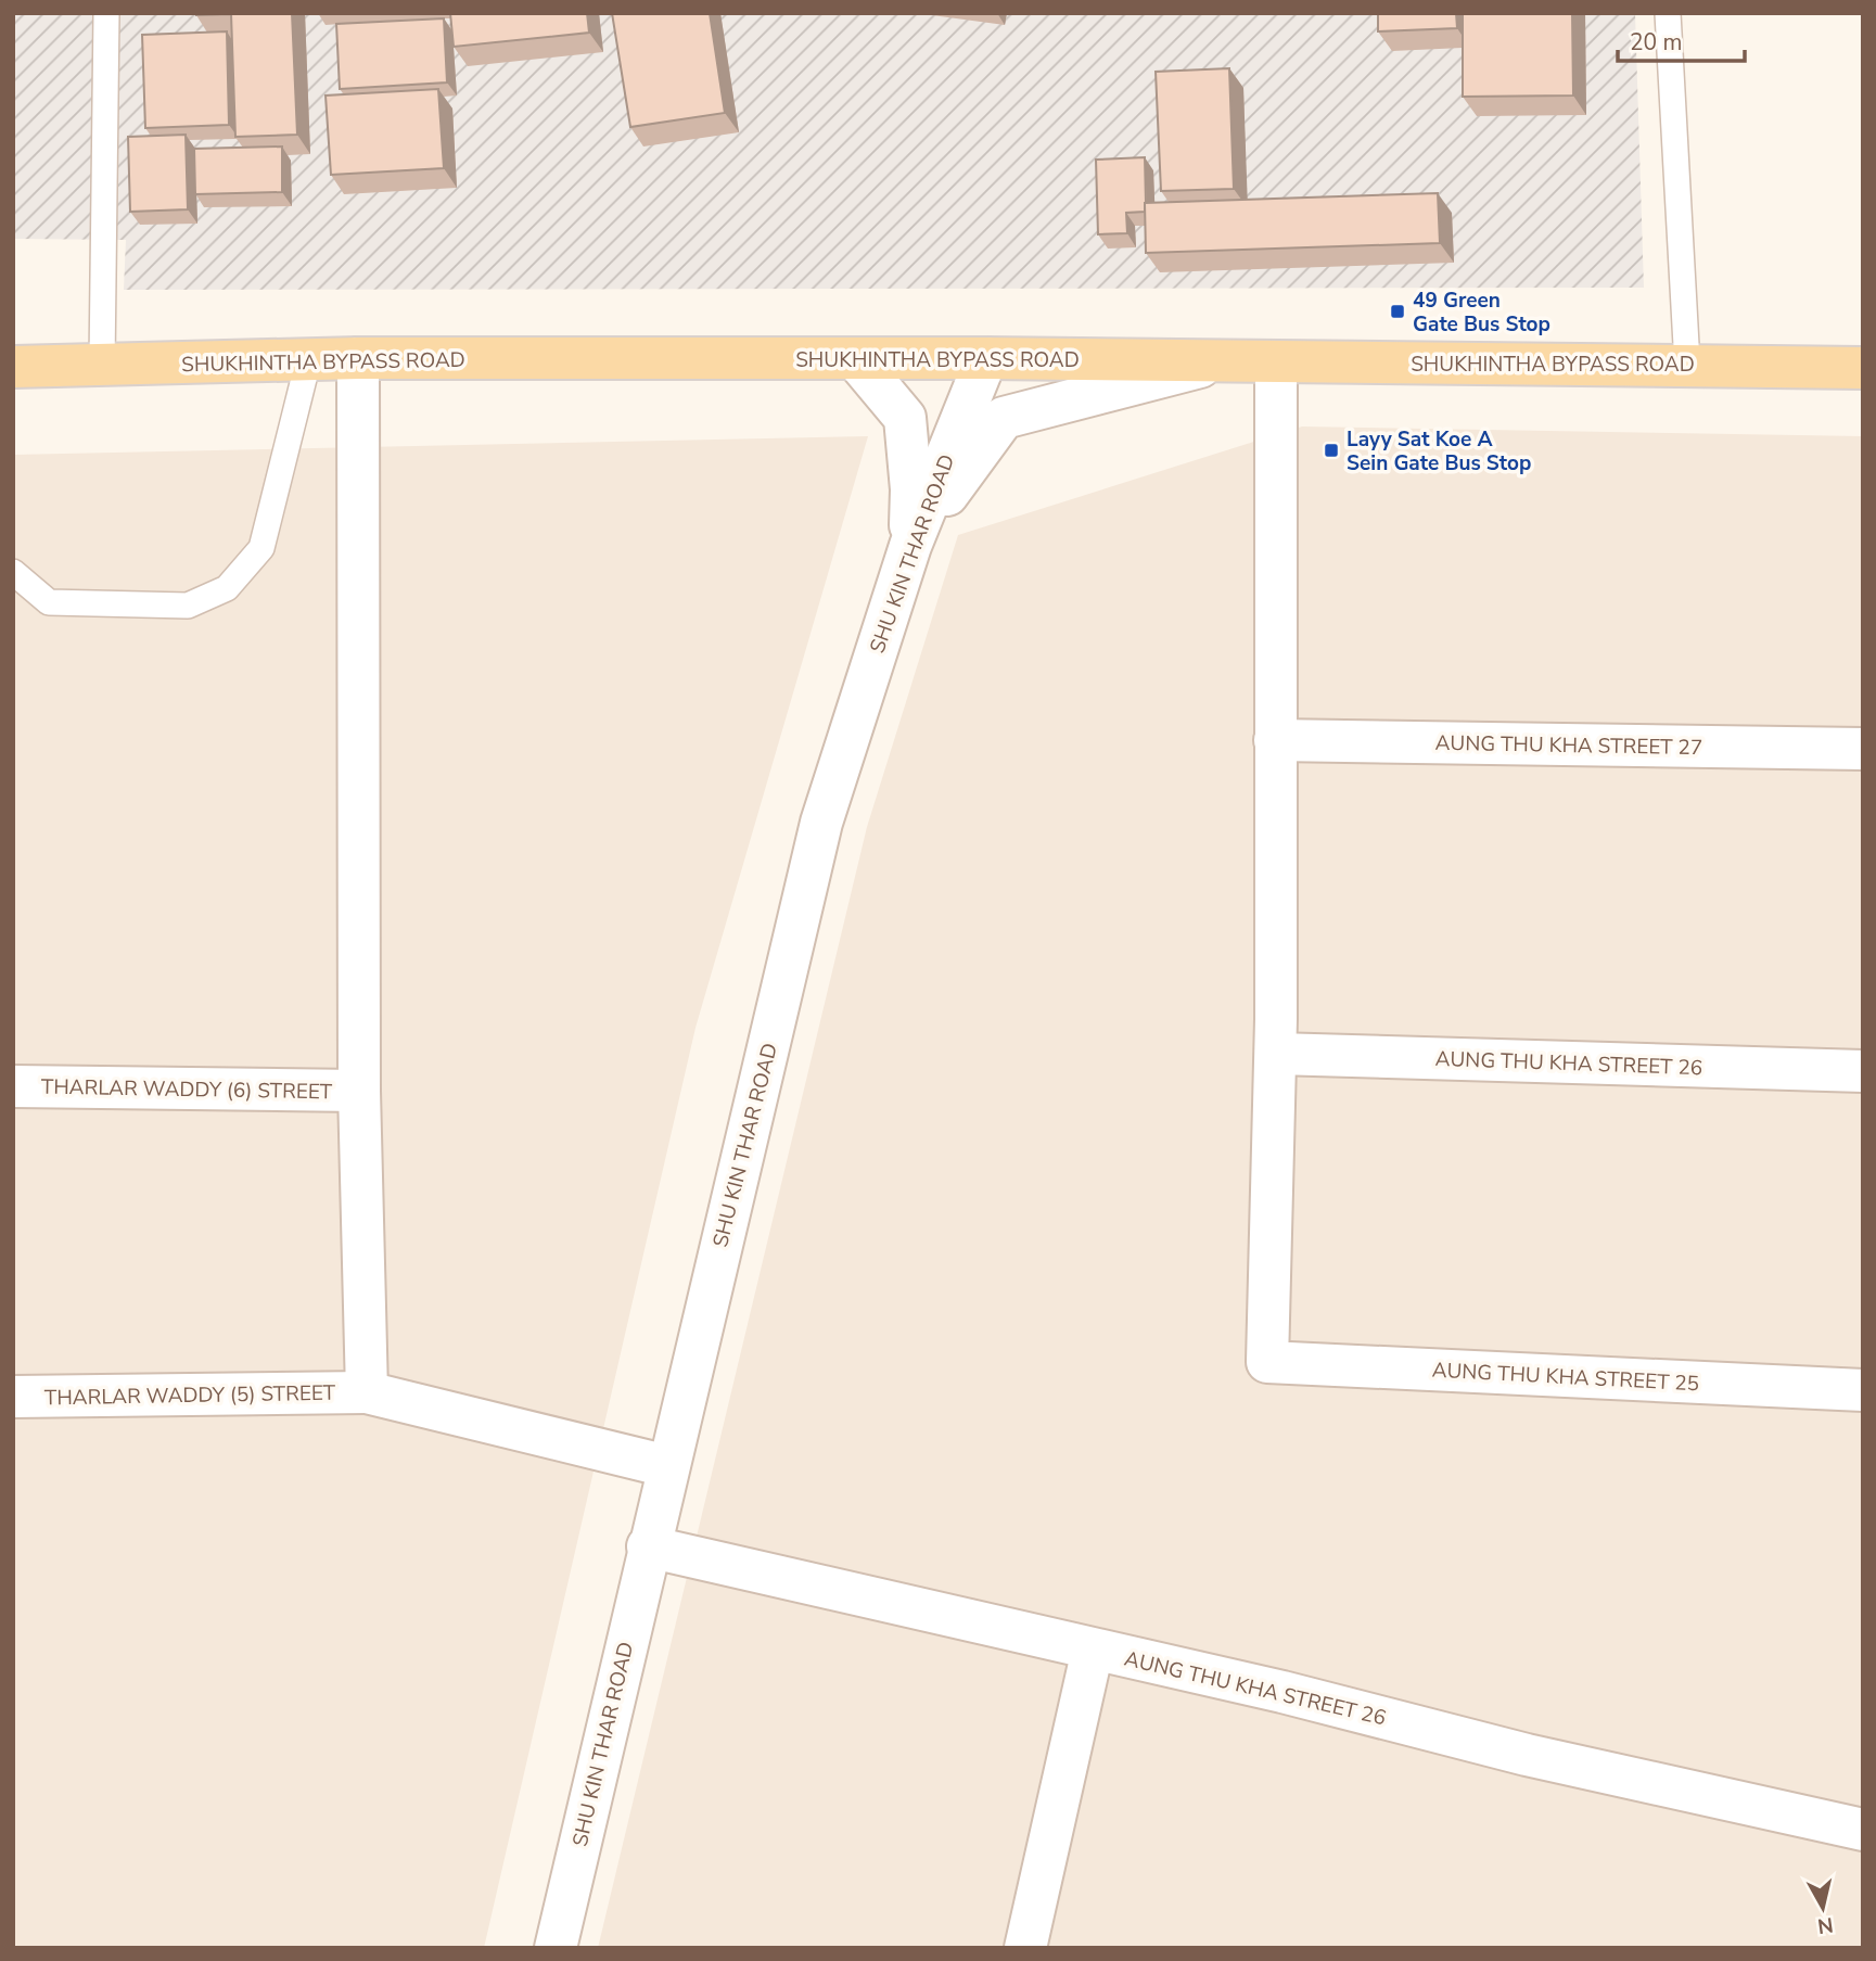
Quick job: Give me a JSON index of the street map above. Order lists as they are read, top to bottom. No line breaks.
{"streets":{"main road":["SHUKHINTHA BYPASS ROAD"],"street":["SHU KIN THAR ROAD","AUNG THU KHA STREET 27","AUNG THU KHA STREET 26","THARLAR WADDY (6) STREET","AUNG THU KHA STREET 25","THARLAR WADDY (5) STREET"]},"crossings":[["SHUKHINTHA BYPASS ROAD","SHU KIN THAR ROAD"],["SHU KIN THAR ROAD","AUNG THU KHA STREET 26"],["SHU KIN THAR ROAD","THARLAR WADDY (5) STREET"],["AUNG THU KHA STREET 26","AUNG THU KHA STREET 25"]],"places":{"transit":["49 Green Gate Bus Stop","Layy Sat Koe A Sein Gate Bus Stop"]},"scale_bar":"20 m","north":"bottom"}
